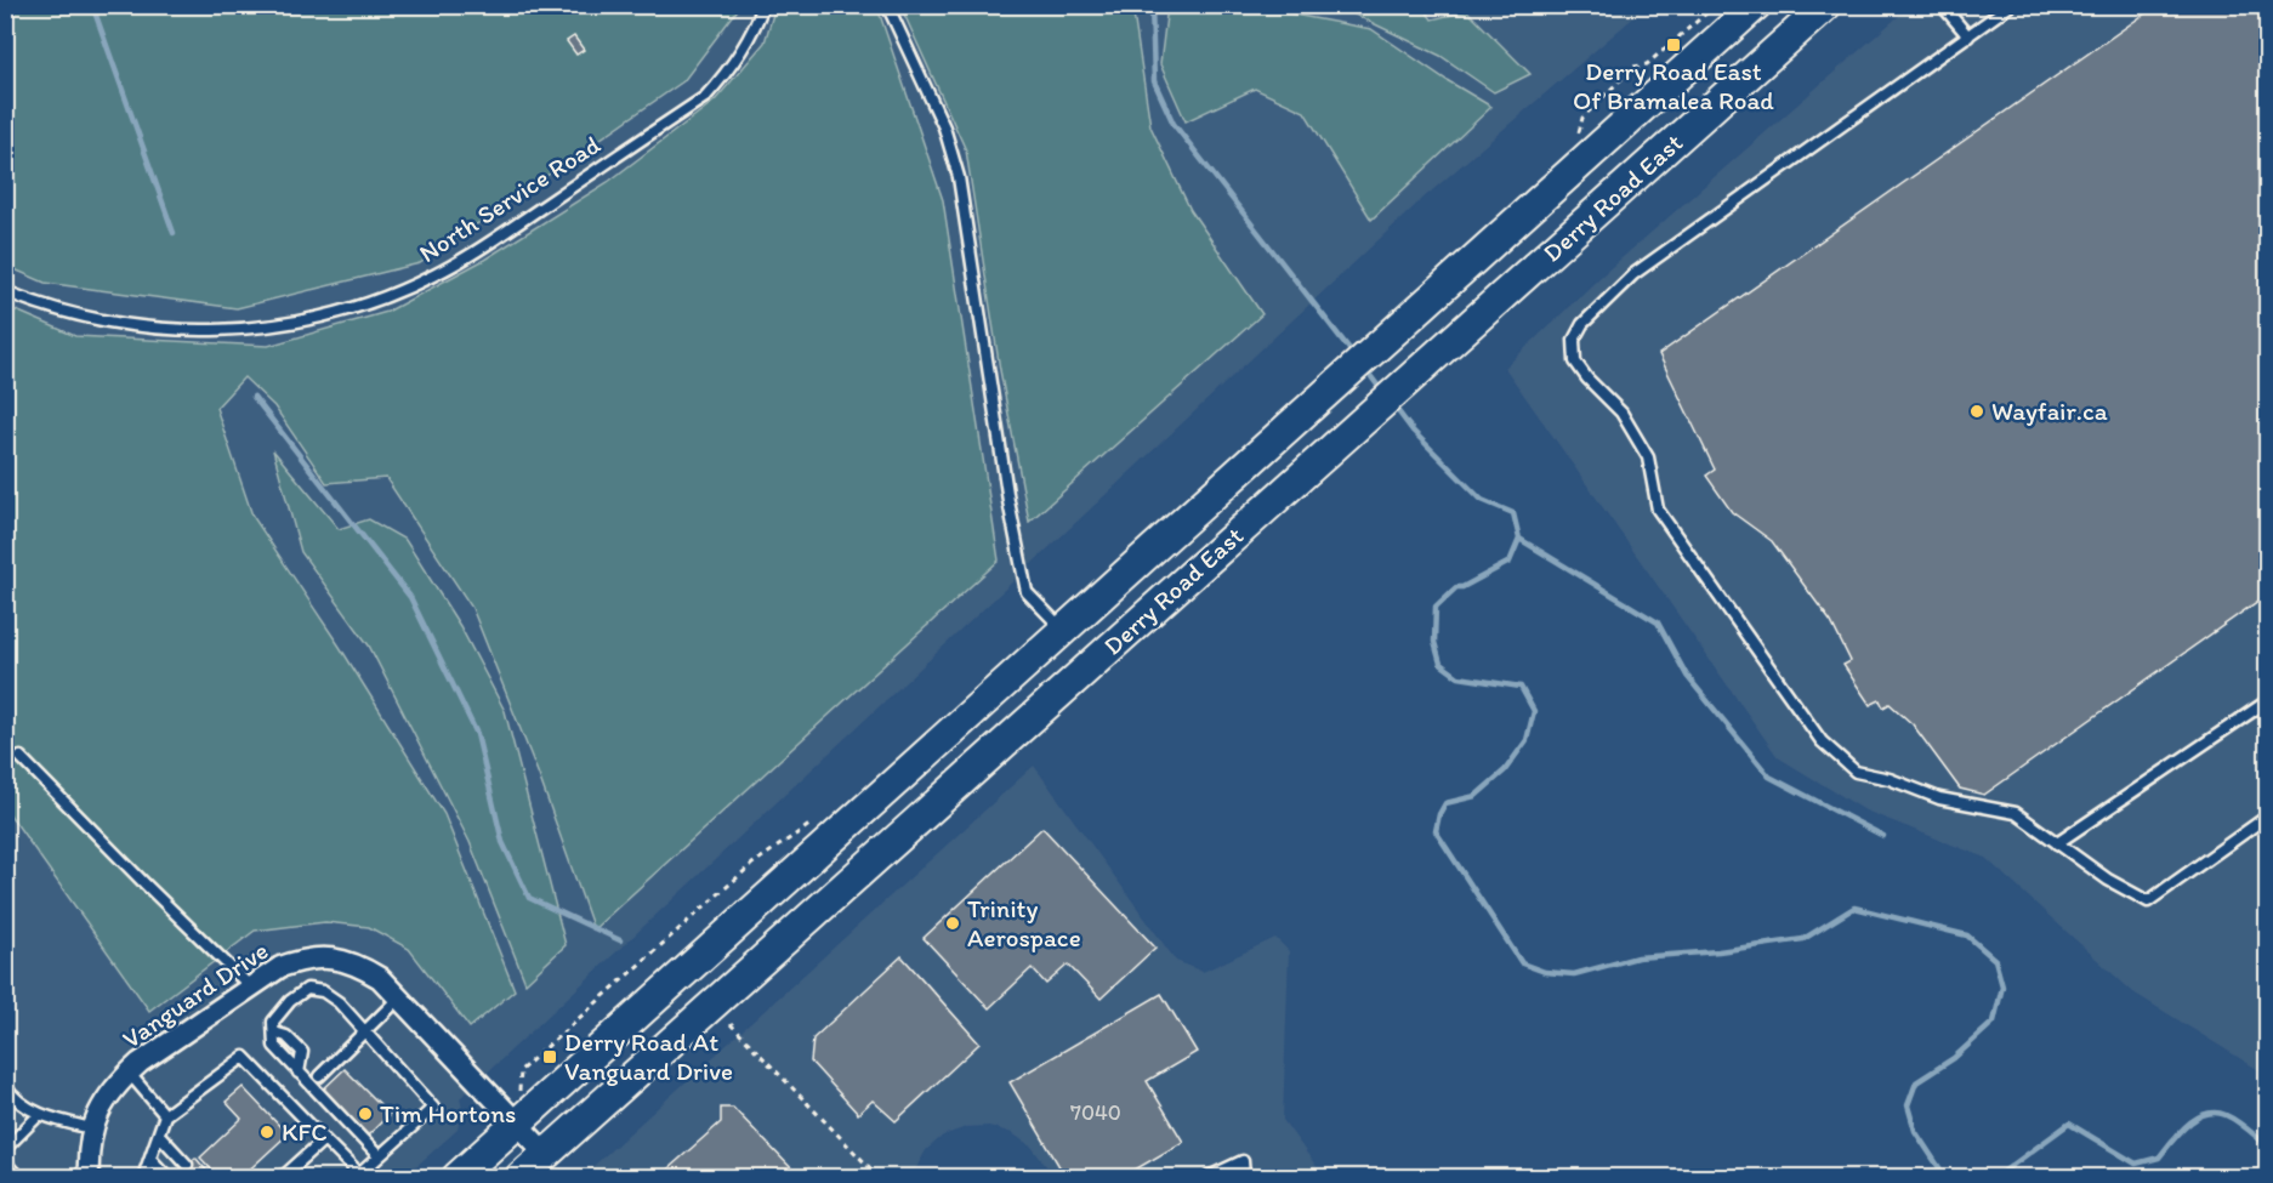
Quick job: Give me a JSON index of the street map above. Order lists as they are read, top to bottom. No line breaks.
{"streets":{"main road":["Derry Road East"],"street":["Vanguard Drive"],"lane":["North Service Road"]},"crossings":[["Derry Road East","Vanguard Drive"]],"places":{"transit":["Derry Road East Of Bramalea Road","Derry Road At Vanguard Drive"],"other":["Wayfair.ca","Trinity Aerospace","Tim Hortons","KFC"]},"house_numbers":["7040"]}
